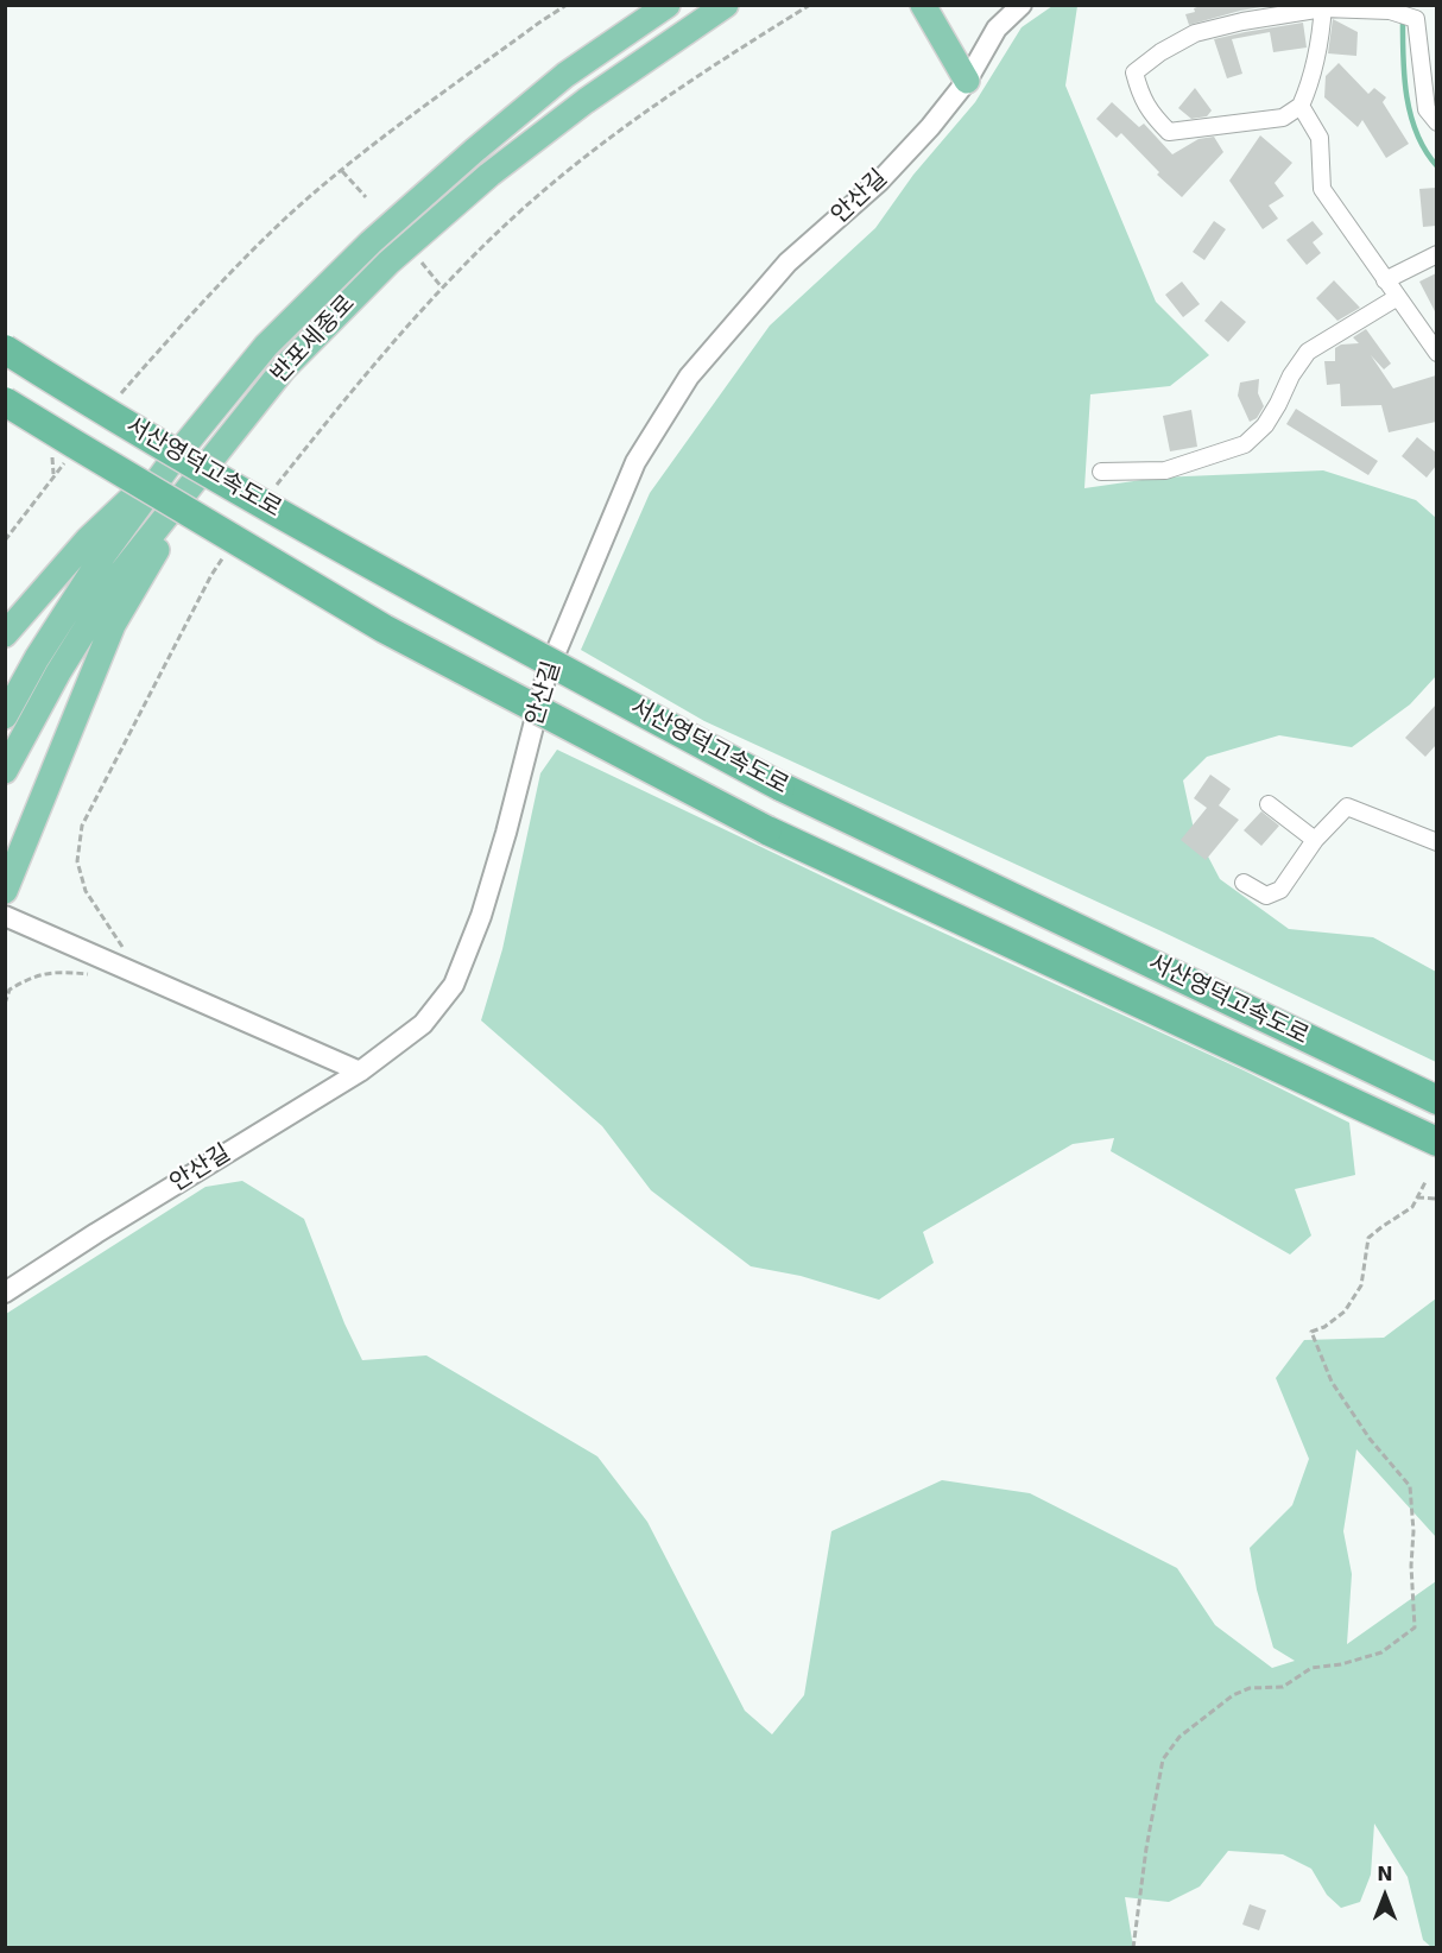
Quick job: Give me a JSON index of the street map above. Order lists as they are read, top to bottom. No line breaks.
{"streets":{"highway":["반포세종로","서산영덕고속도로"],"street":["안산길"]},"north":"top"}
